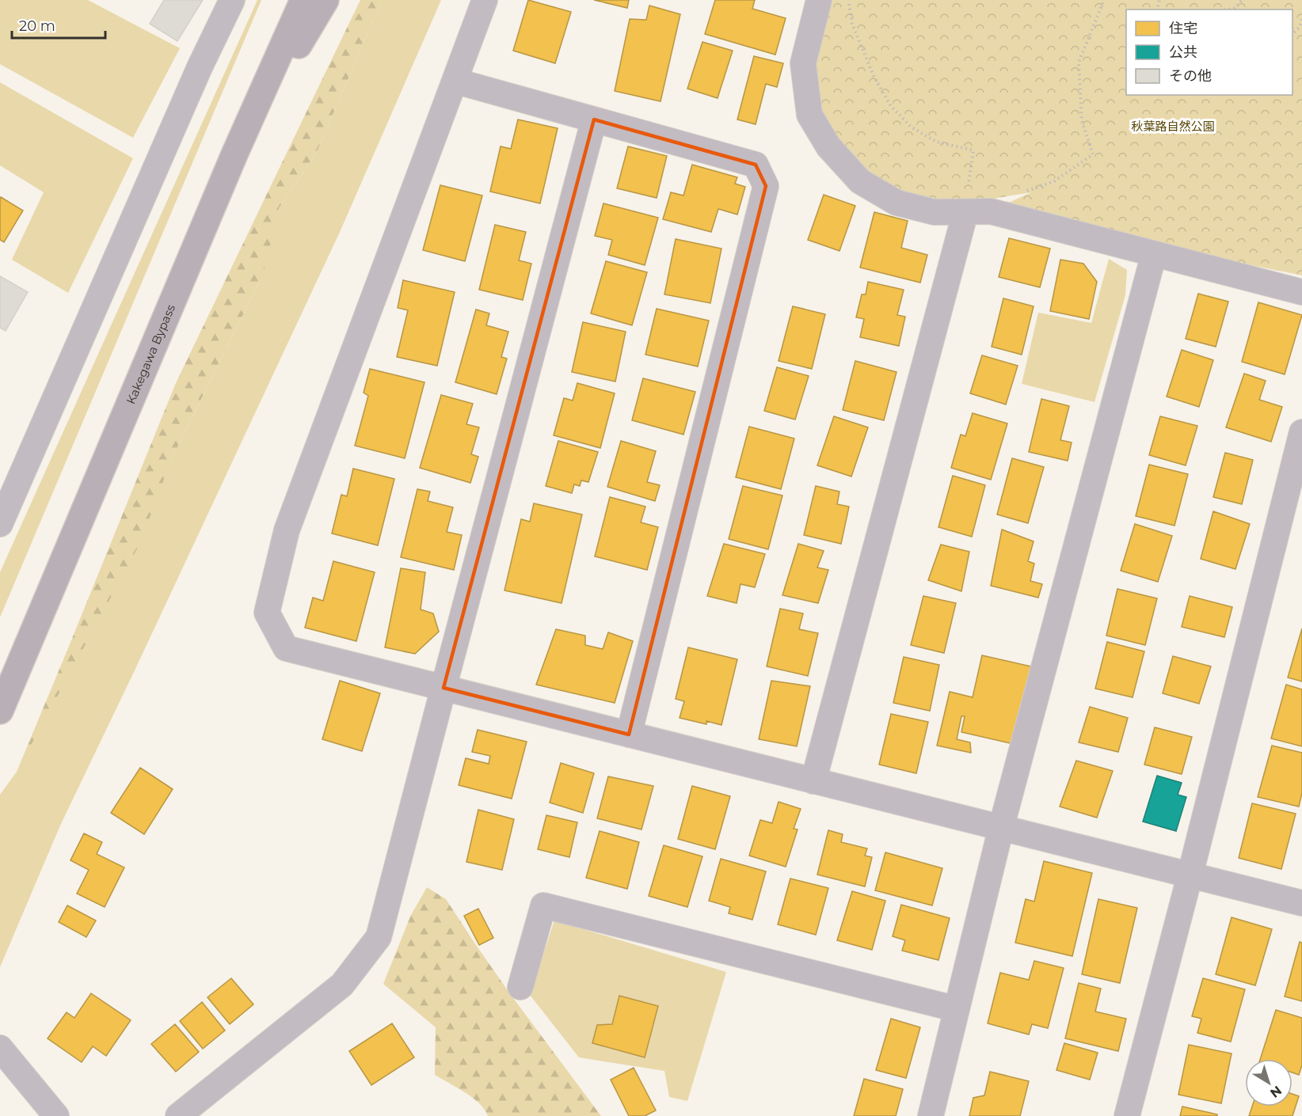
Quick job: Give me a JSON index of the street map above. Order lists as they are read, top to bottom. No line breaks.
{"streets":{"highway":["Kakegawa Bypass"]},"parks":["秋葉路自然公園"],"legend":["住宅","公共","その他"],"scale_bar":"20 m","north":"bottom right"}
